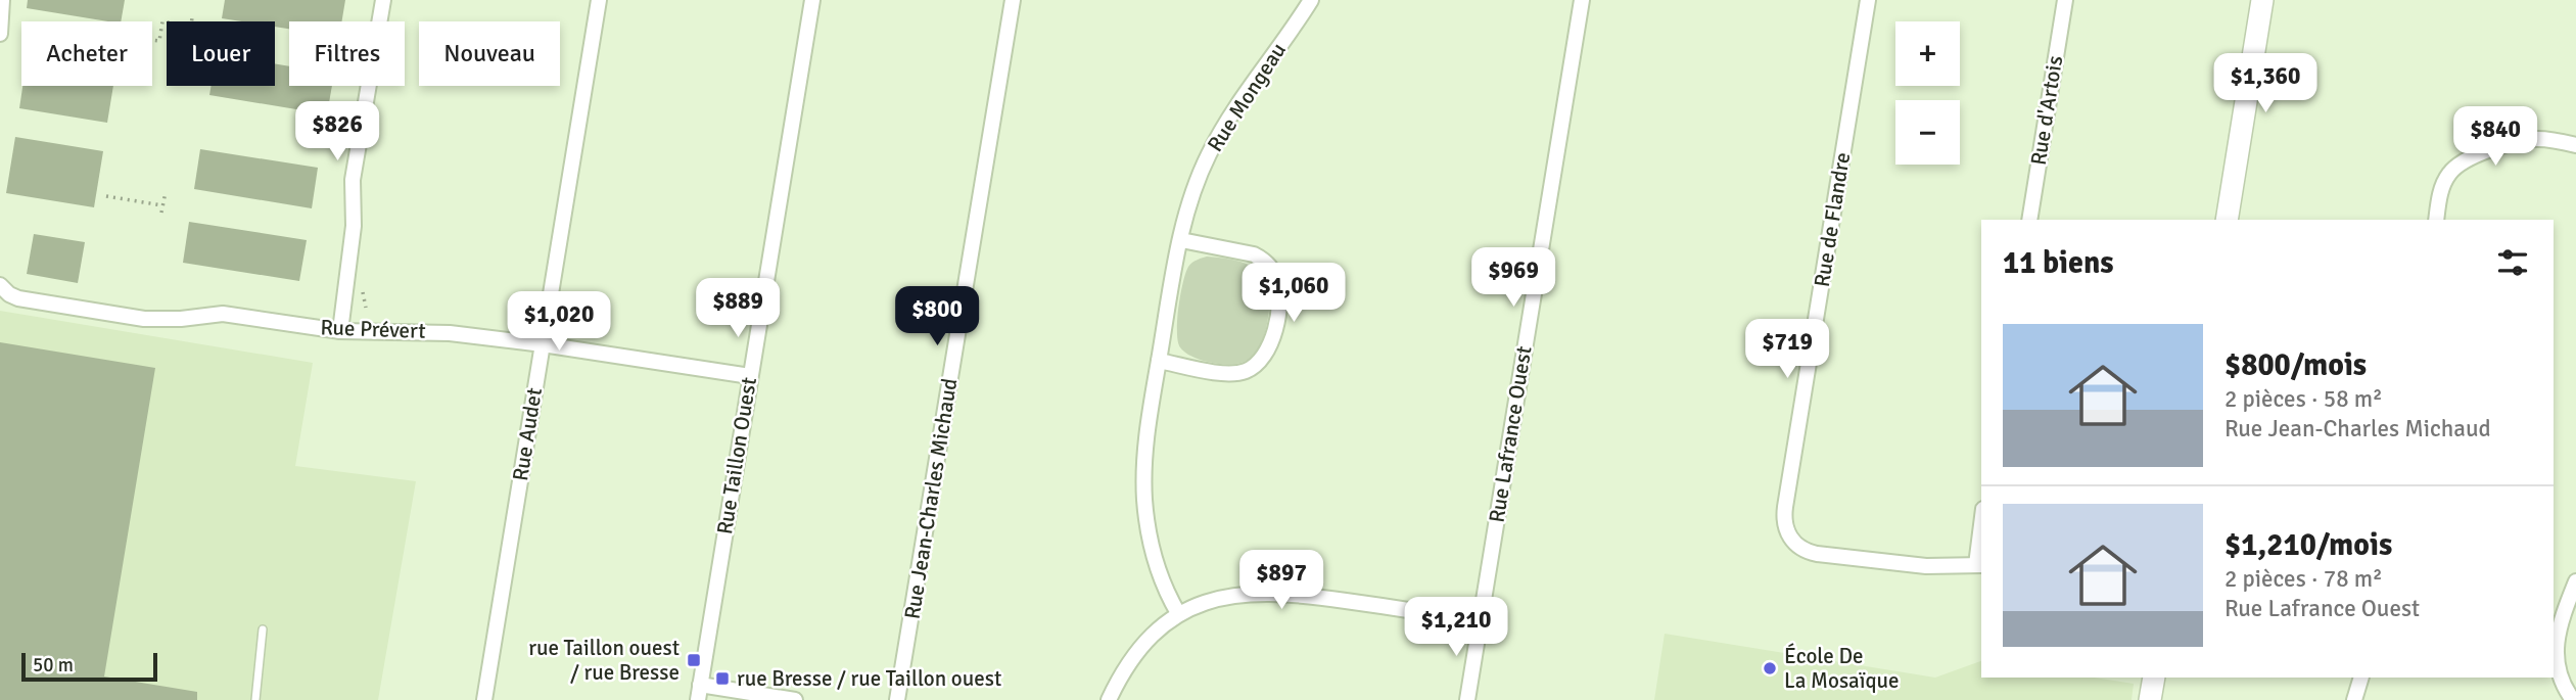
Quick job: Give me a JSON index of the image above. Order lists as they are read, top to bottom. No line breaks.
{"streets":{"street":["Rue Mongeau","Rue d'Artois","Rue de Flandre","Rue Prévert","Rue Audet","Rue Lafrance Ouest","Rue Taillon Ouest","Rue Jean-Charles Michaud"]},"crossings":[["Rue Prévert","Rue Audet"],["Rue Prévert","Rue Taillon Ouest"]],"places":{"transit":["rue Taillon ouest / rue Bresse","rue Bresse / rue Taillon ouest"],"other":["École De La Mosaïque"]},"scale_bar":"50 m","page":{"map_buttons":["+","−"],"chip":["Acheter","Louer","Filtres","Nouveau"],"price":["$1,360","$826","$840","$969","$1,060","$889","$800","$1,020","$719","$897","$1,210"],"heading":"11 biens","list":[{"name":"$800/mois","note":"2 pièces · 58 m² · Rue Jean-Charles Michaud"},{"name":"$1,210/mois","note":"2 pièces · 78 m² · Rue Lafrance Ouest"}],"scale":"50 m"}}
